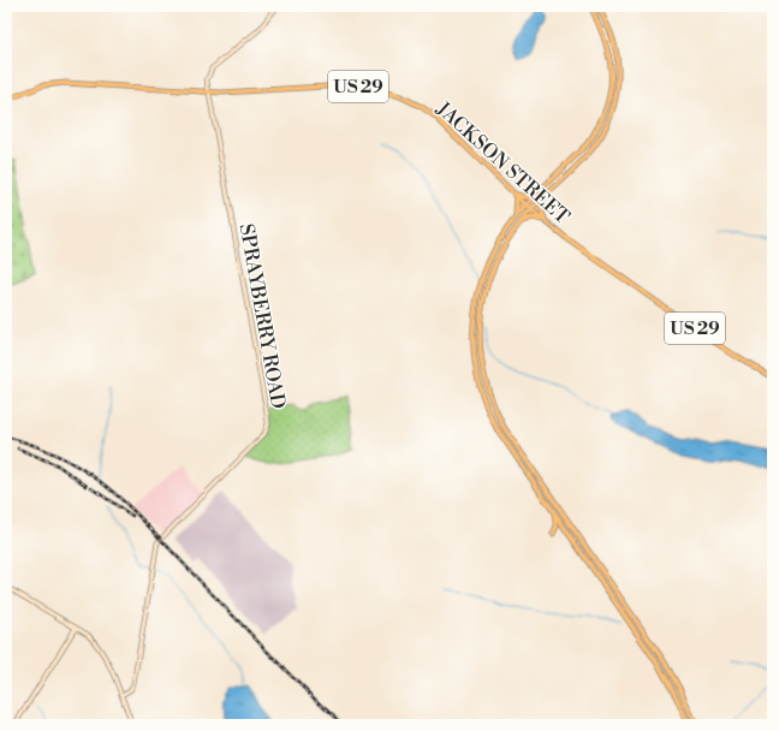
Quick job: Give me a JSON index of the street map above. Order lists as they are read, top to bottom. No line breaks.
{"streets":{"main road":["US 29","JACKSON STREET"],"street":["SPRAYBERRY ROAD"]},"crossings":[["JACKSON STREET","SPRAYBERRY ROAD"]]}
